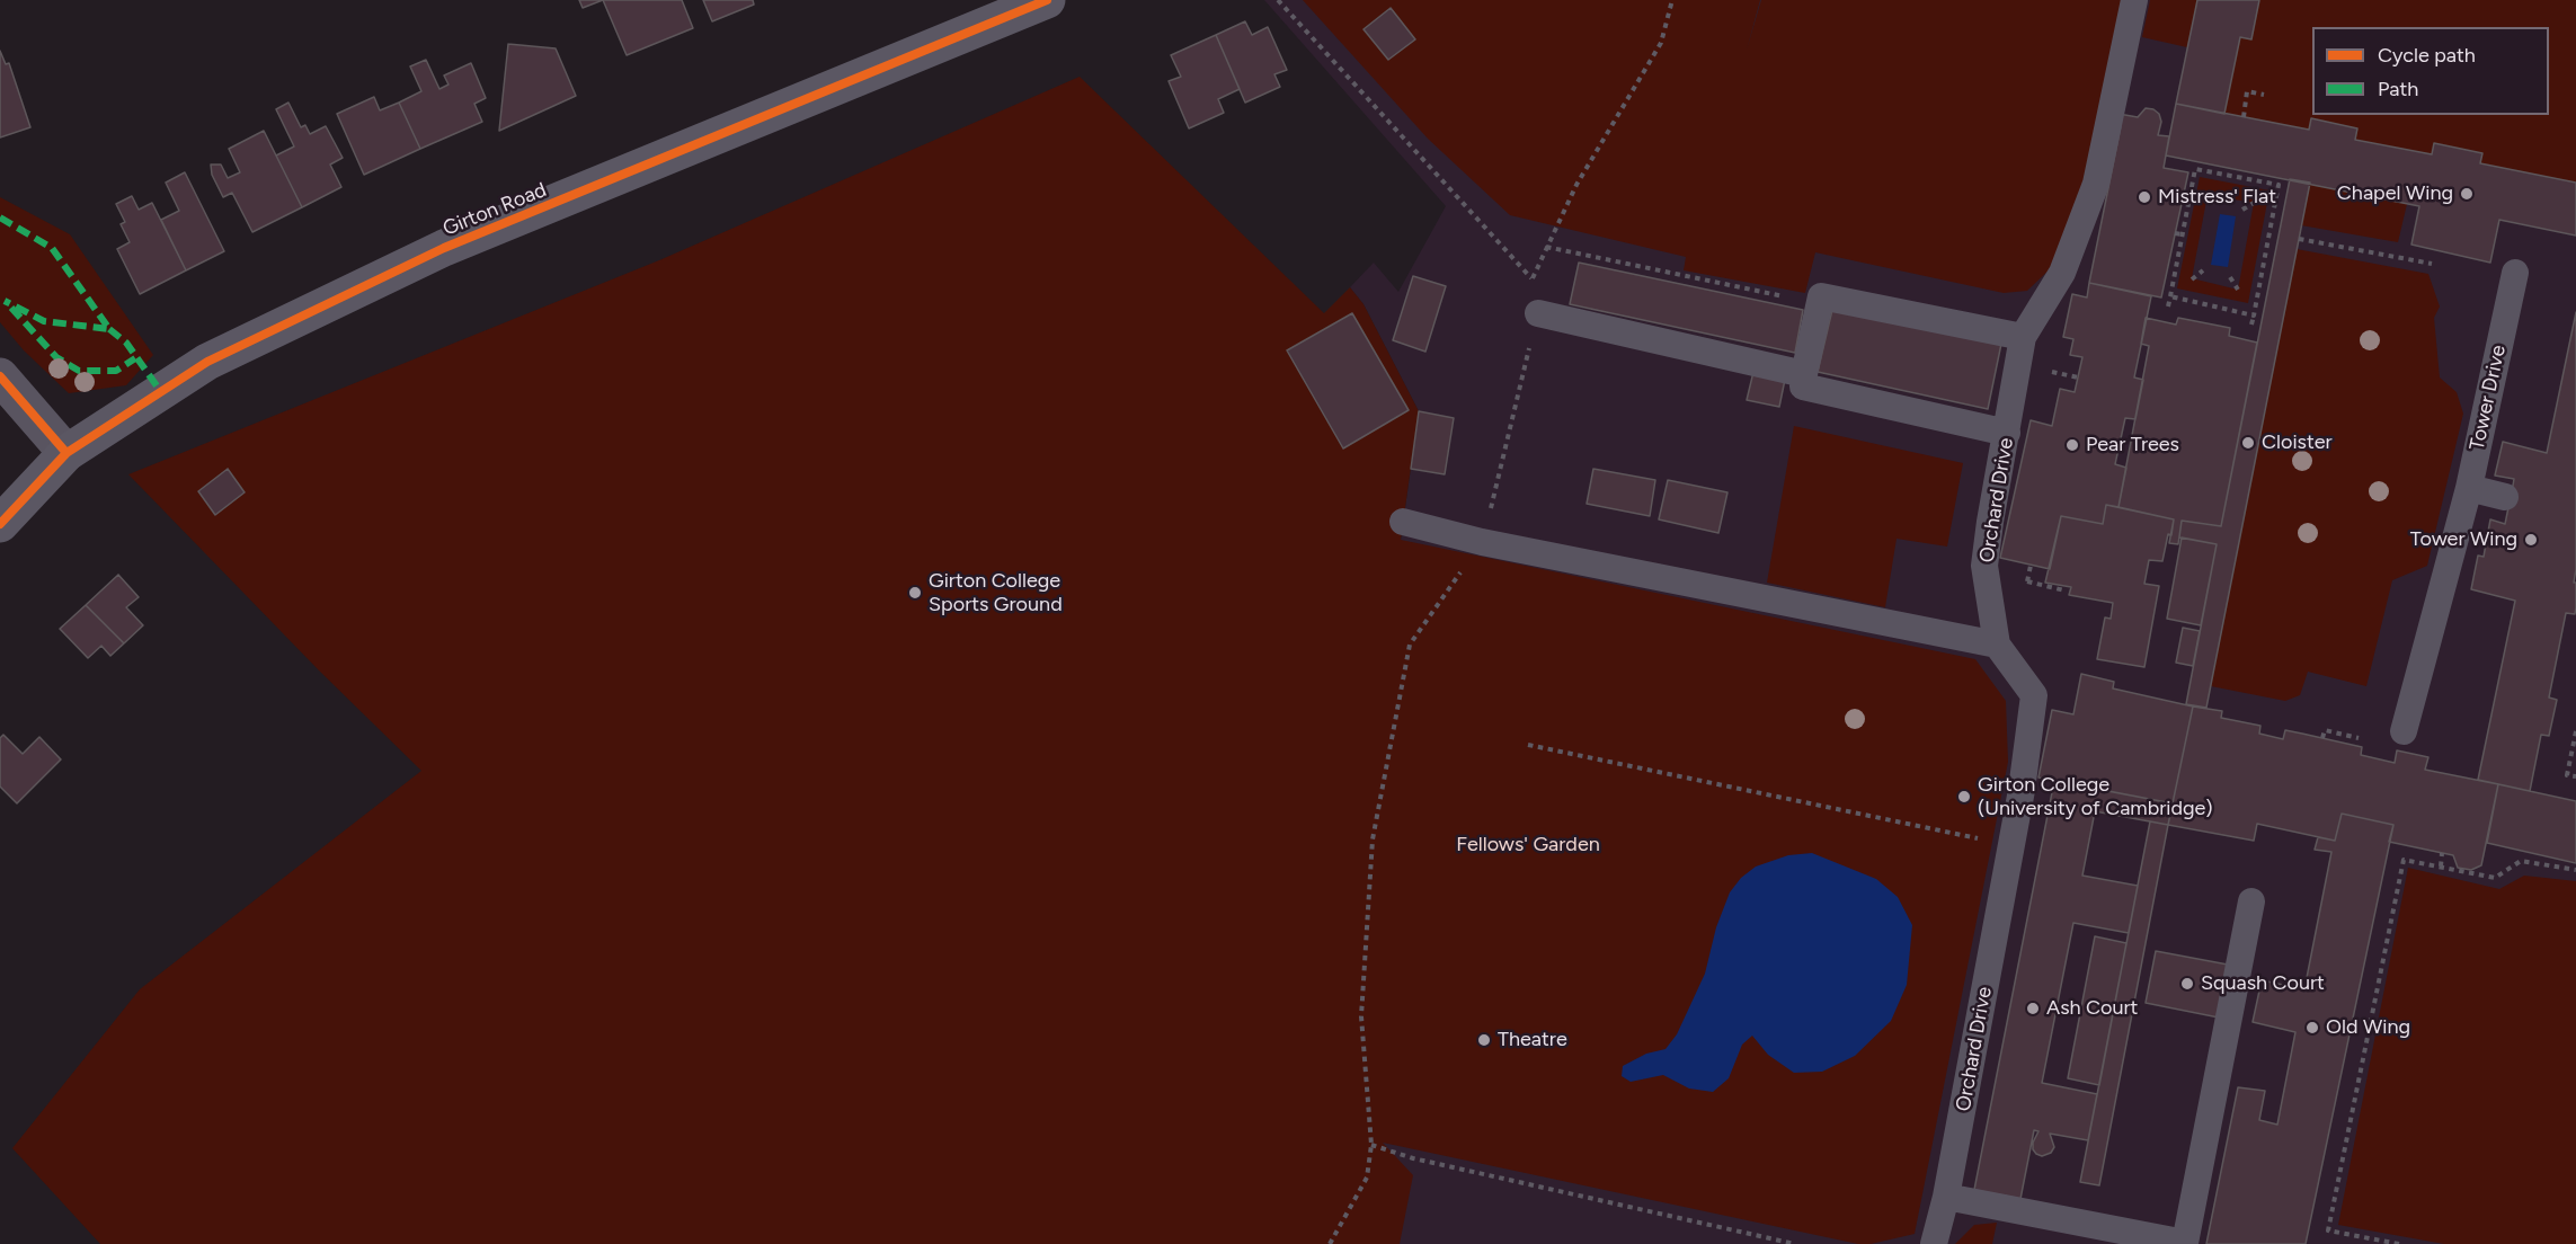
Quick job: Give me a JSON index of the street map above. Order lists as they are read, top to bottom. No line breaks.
{"streets":{"street":["Girton Road"],"lane":["Tower Drive","Orchard Drive"]},"parks":["Fellows' Garden"],"places":["Chapel Wing","Mistress' Flat","Cloister","Pear Trees","Tower Wing","Girton College Sports Ground","Girton College (University of Cambridge)","Squash Court","Ash Court","Old Wing","Theatre"],"legend":["Cycle path","Path"]}
